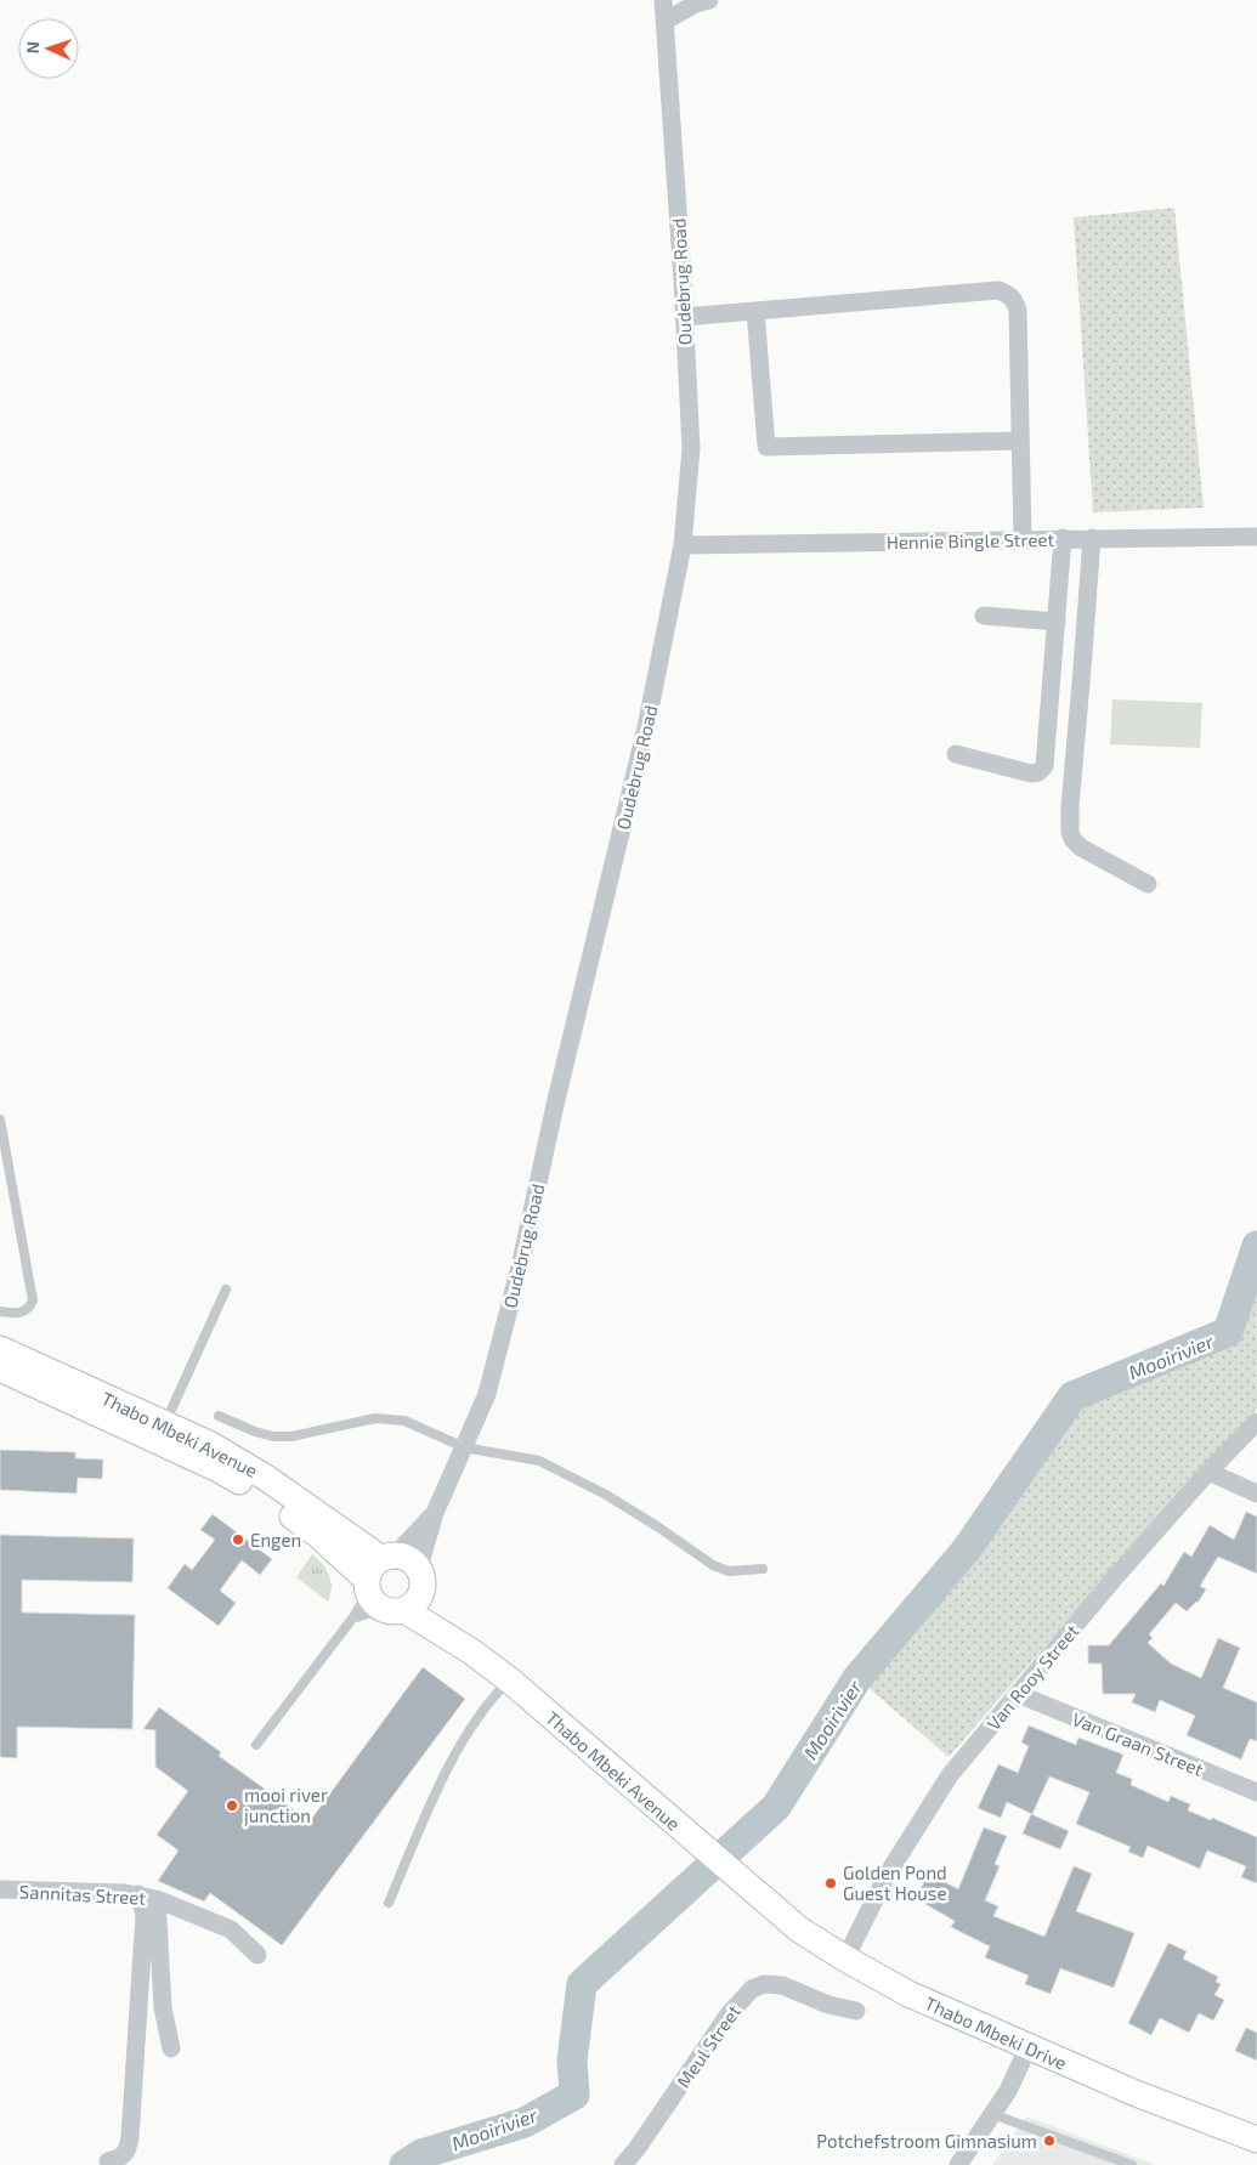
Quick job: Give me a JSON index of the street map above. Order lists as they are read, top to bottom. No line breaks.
{"streets":{"main road":["Thabo Mbeki Avenue","Thabo Mbeki Drive"],"street":["Oudebrug Road","Hennie Bingle Street","Van Rooy Street","Van Graan Street","Sannitas Street","Meul Street"]},"crossings":[["Oudebrug Road","Hennie Bingle Street"],["Oudebrug Road","Thabo Mbeki Avenue"],["Thabo Mbeki Avenue","Thabo Mbeki Drive"],["Van Rooy Street","Van Graan Street"],["Van Rooy Street","Thabo Mbeki Drive"]],"water":["Mooirivier"],"places":["Engen","mooi river junction","Golden Pond Guest House","Potchefstroom Gimnasium"],"north":"left"}
